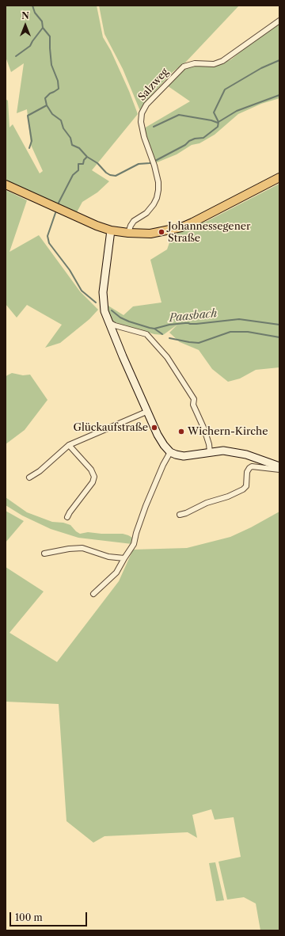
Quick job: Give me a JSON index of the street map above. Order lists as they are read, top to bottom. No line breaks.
{"streets":{"street":["Salzweg"]},"water":["Paasbach"],"places":["Johannessegener Straße","Glückaufstraße","Wichern-Kirche"],"scale_bar":"100 m","north":"top"}
